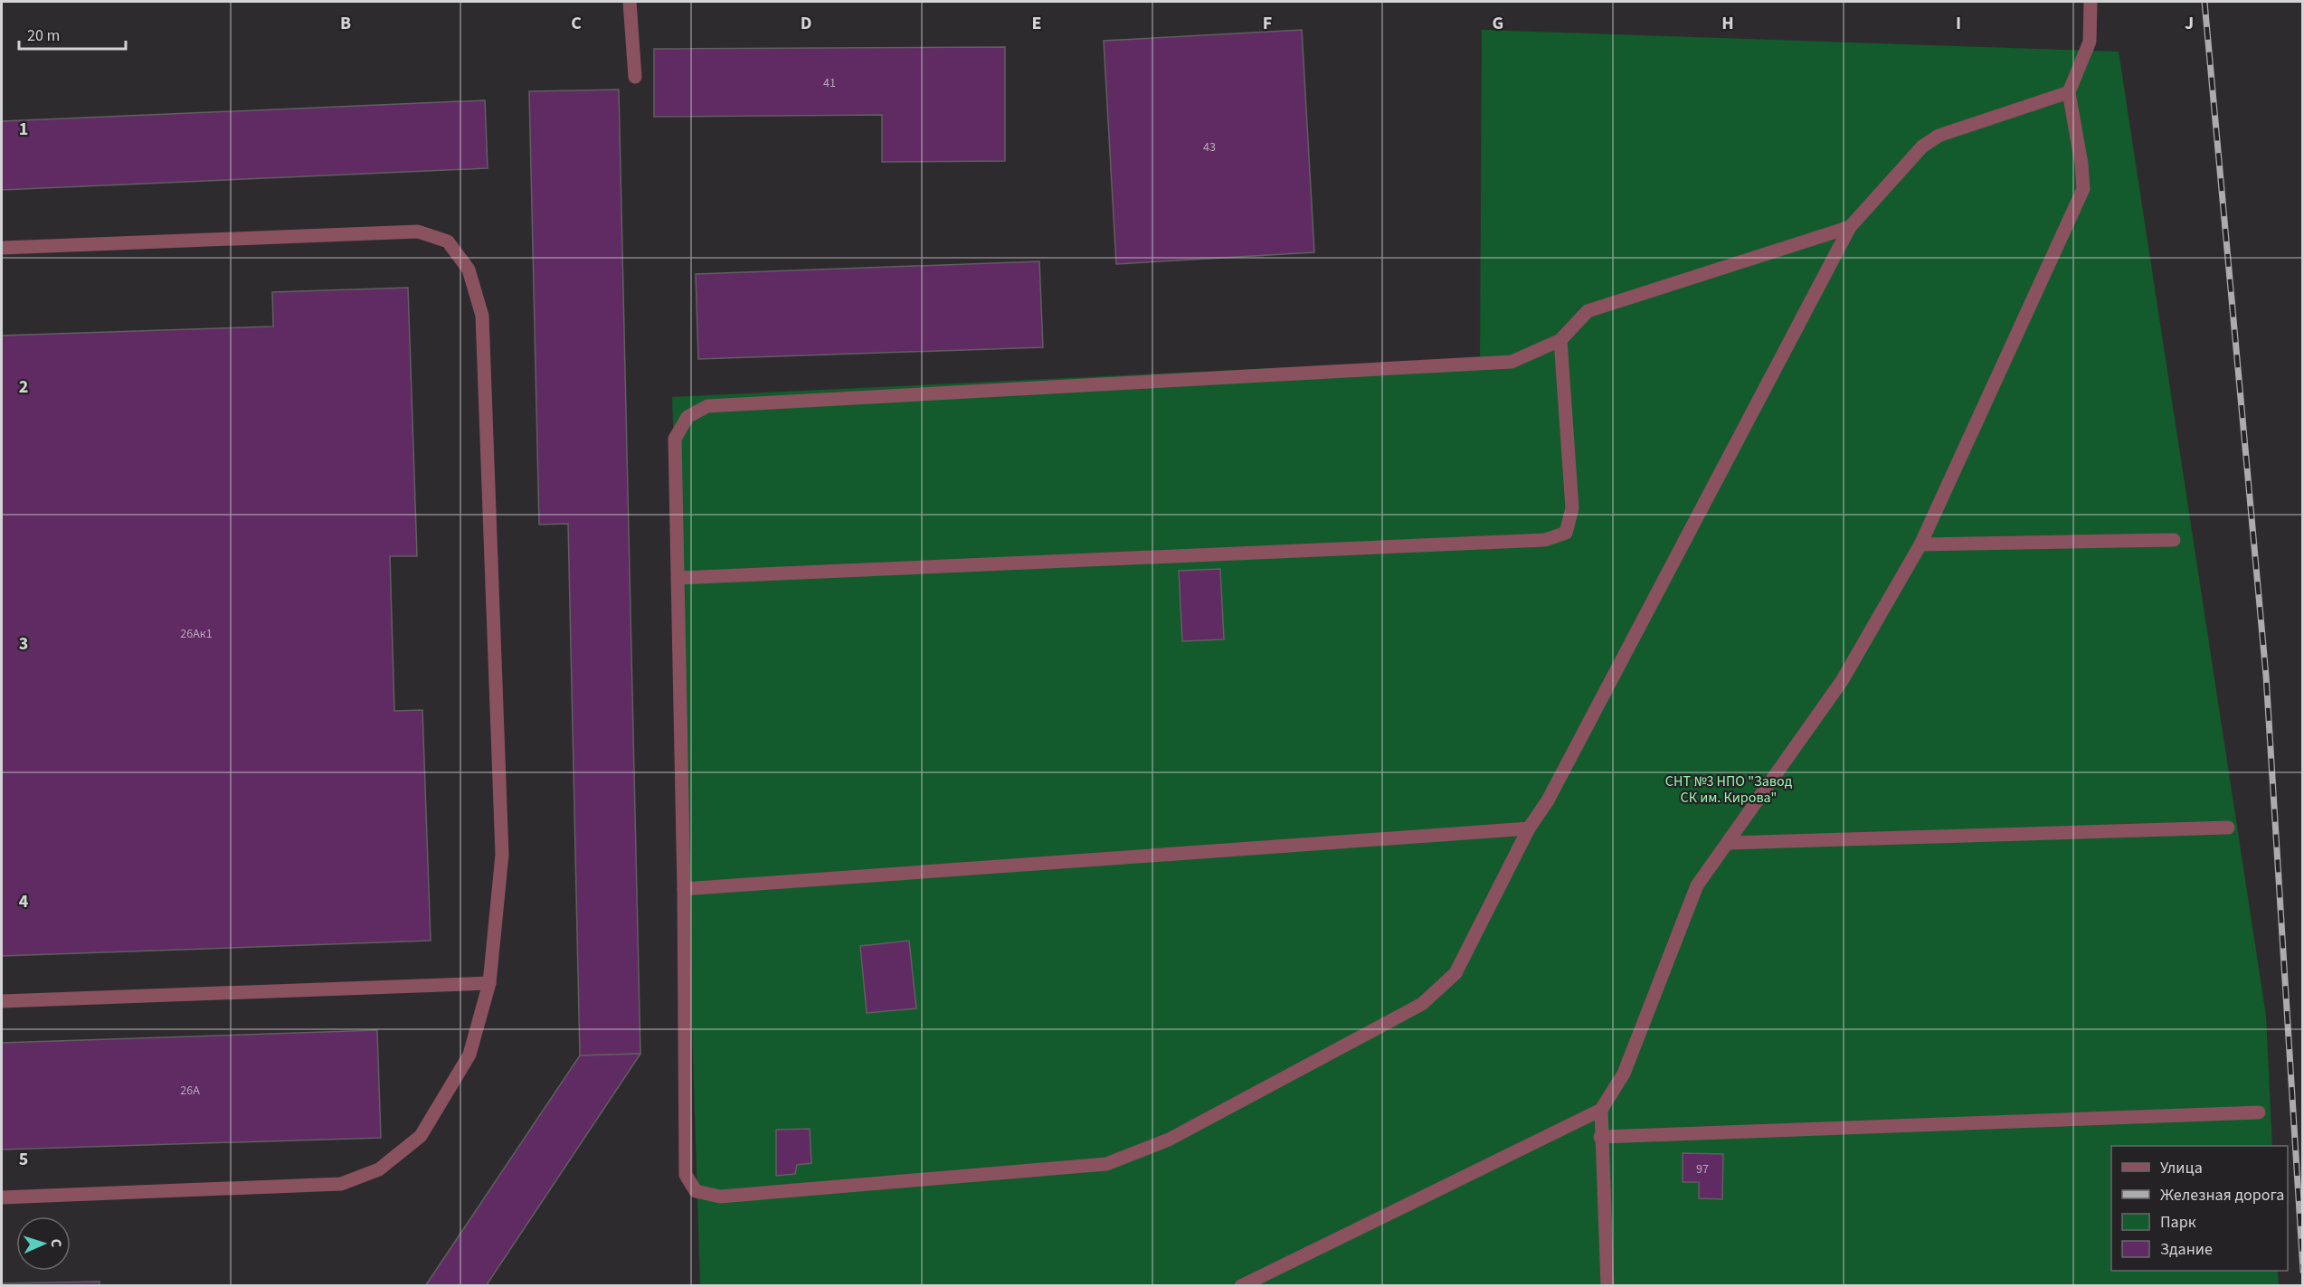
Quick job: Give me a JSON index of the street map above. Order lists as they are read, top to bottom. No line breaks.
{"parks":["СНТ №3 НПО \"Завод СК им. Кирова\""],"house_numbers":["41","43","26Ак1","26А","97"],"legend":["Улица","Железная дорога","Парк","Здание"],"scale_bar":"20 m","north":"right","grid":{"columns":["B","C","D","E","F","G","H","I","J"],"rows":["1","2","3","4","5"]}}
